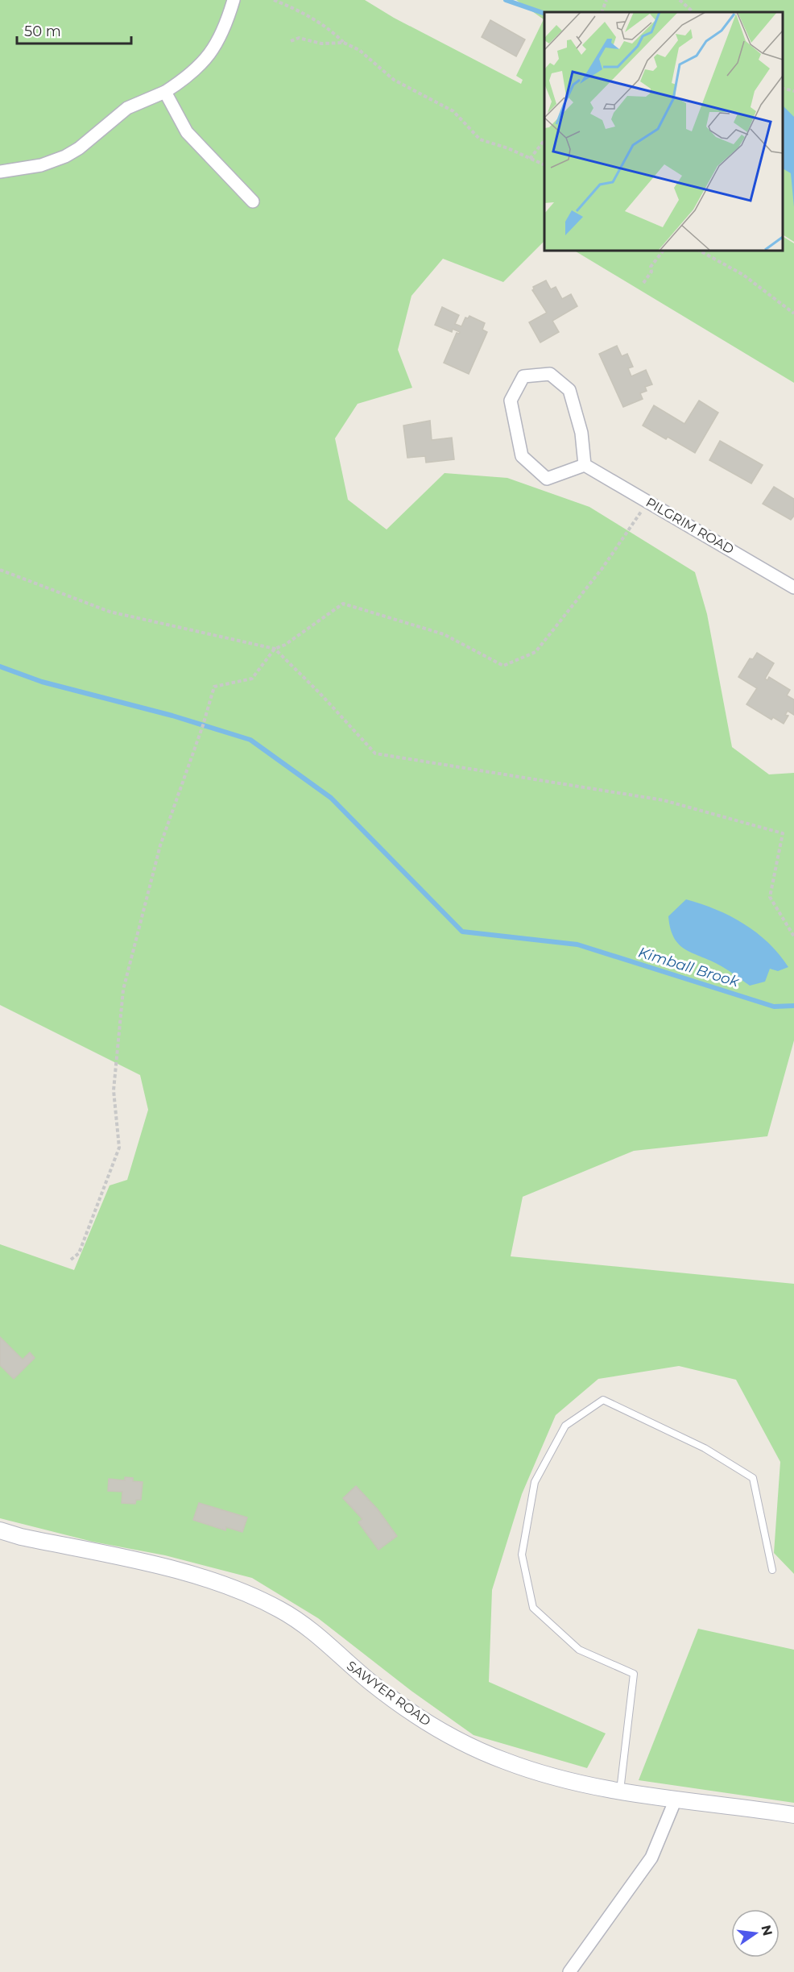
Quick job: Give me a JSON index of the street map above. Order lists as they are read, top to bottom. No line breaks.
{"streets":{"street":["PILGRIM ROAD","SAWYER ROAD"]},"water":["Kimball Brook"],"scale_bar":"50 m","north":"right"}
